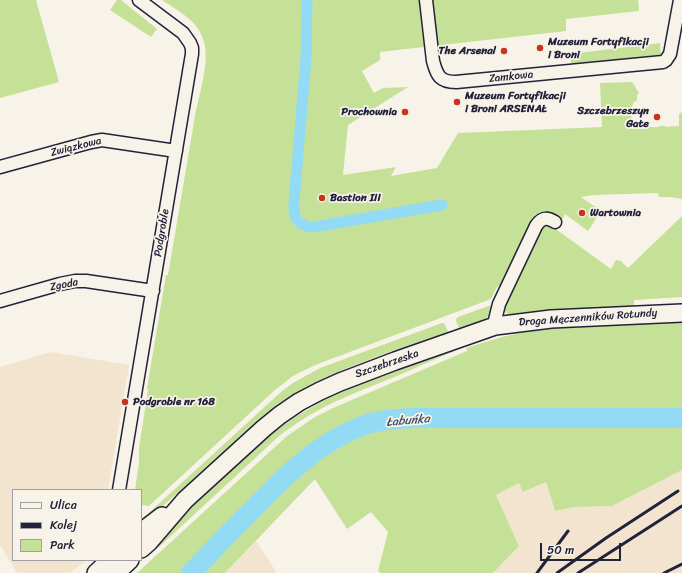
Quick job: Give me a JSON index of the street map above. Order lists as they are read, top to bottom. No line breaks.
{"streets":{"street":["Zamkowa","Związkowa","Podgroble","Zgoda","Droga Męczenników Rotundy","Szczebrzeska"]},"crossings":[["Związkowa","Podgroble"],["Podgroble","Zgoda"],["Droga Męczenników Rotundy","Szczebrzeska"]],"water":["Łabuńka"],"places":["Muzeum Fortyfikacji i Broni","The Arsenal","Muzeum Fortyfikacji i Broni ARSENAŁ","Prochownia","Szczebrzeszyn Gate","Bastion III","Wartownia","Podgroble nr 168"],"legend":["Ulica","Kolej","Park"],"scale_bar":"50 m"}
